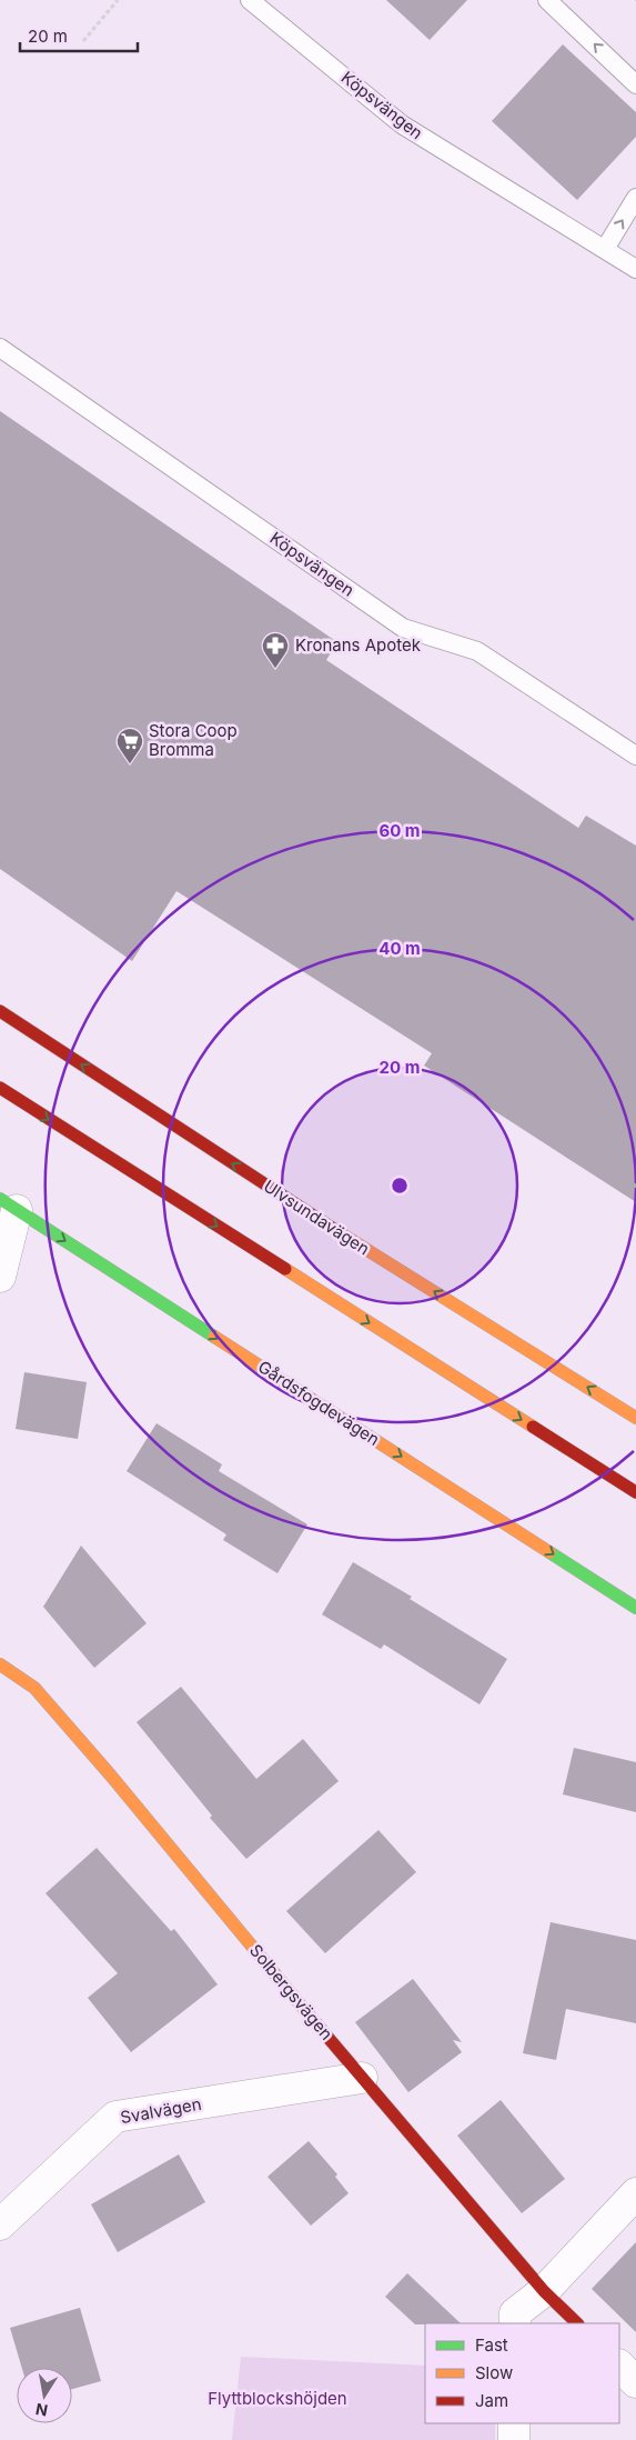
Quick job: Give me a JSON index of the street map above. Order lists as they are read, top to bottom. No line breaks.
{"streets":{"street":["Ulvsundavägen","Gårdsfogdevägen","Solbergsvägen","Svalvägen"],"lane":["Köpsvängen"]},"crossings":[["Solbergsvägen","Svalvägen"]],"parks":["Flyttblockshöjden"],"places":{"pharmacy":["Kronans Apotek"],"supermarket":["Stora Coop Bromma"]},"legend":["Fast","Slow","Jam"],"scale_bar":"20 m","north":"bottom","rings":["60 m","40 m","20 m"]}
